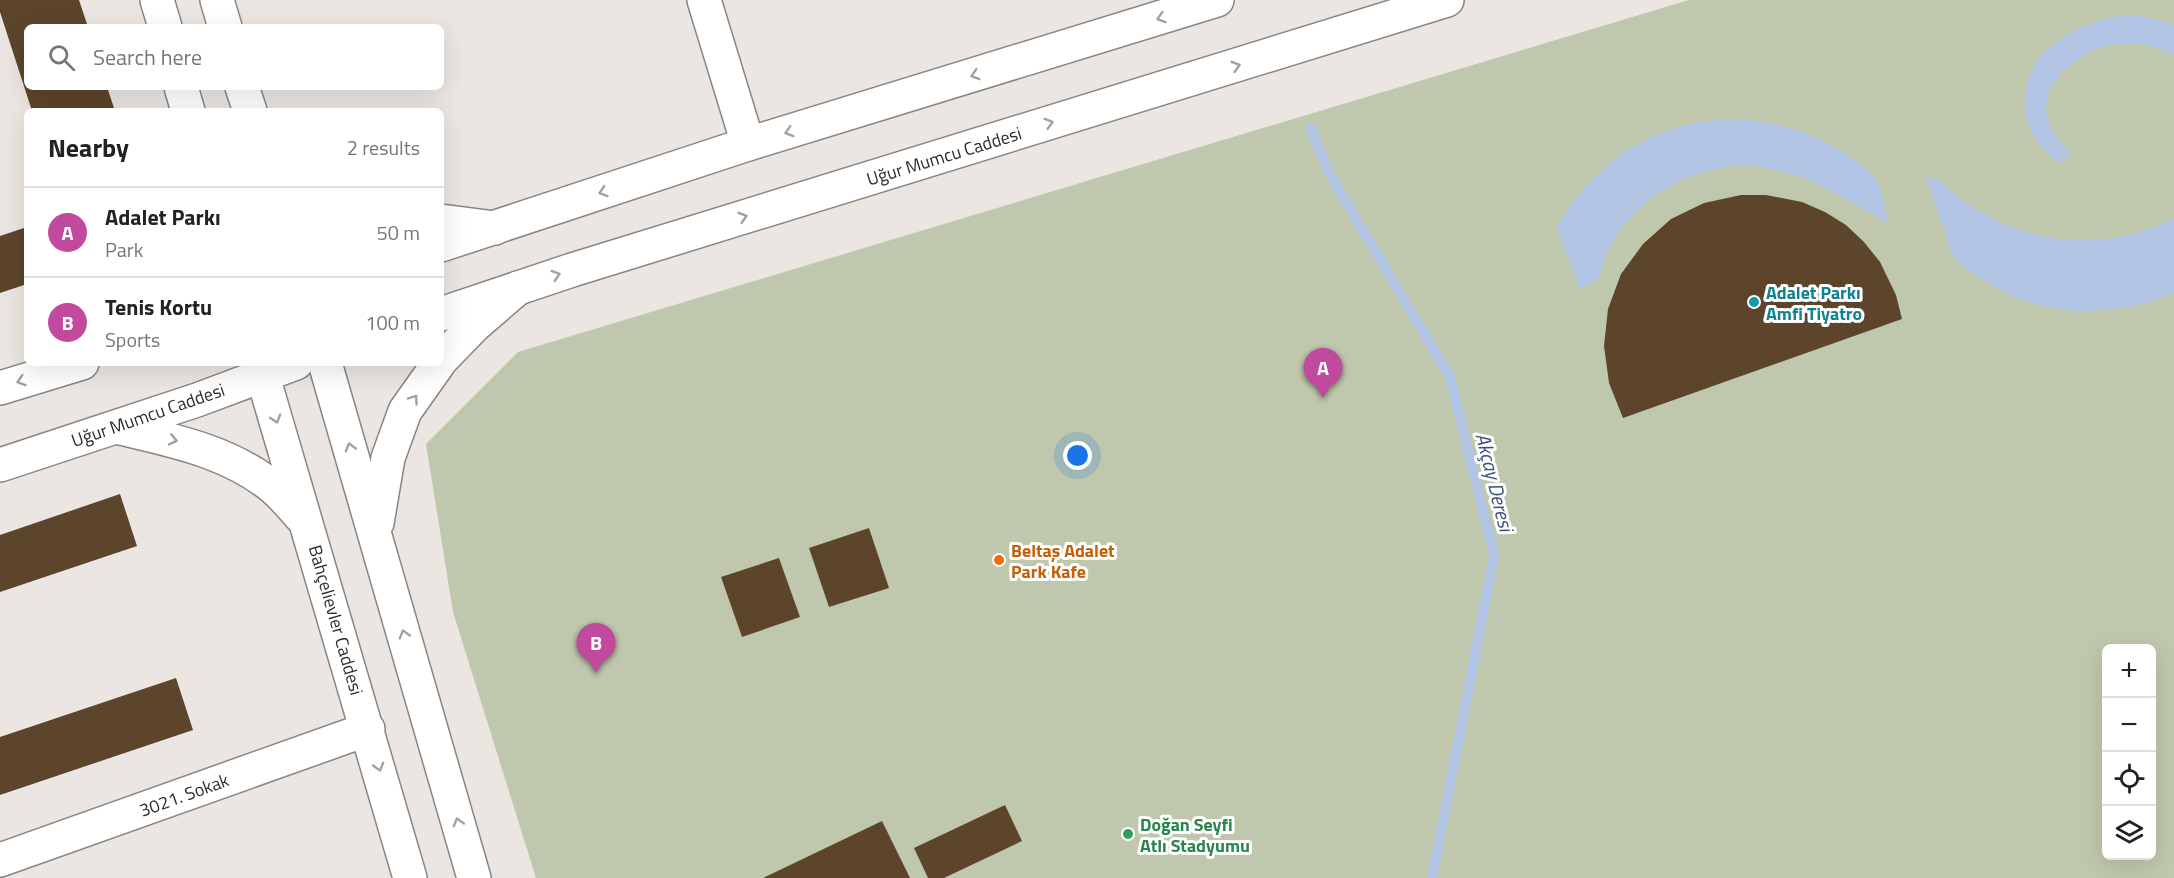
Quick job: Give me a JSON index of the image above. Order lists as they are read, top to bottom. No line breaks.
{"streets":{"street":["Uğur Mumcu Caddesi","Bahçelievler Caddesi","3021. Sokak"]},"crossings":[["Uğur Mumcu Caddesi","Bahçelievler Caddesi"],["Bahçelievler Caddesi","3021. Sokak"]],"water":["Akçay Deresi"],"places":["Adalet Parkı Amfi Tiyatro","Beltaş Adalet Park Kafe","Doğan Seyfi Atlı Stadyumu"],"page":{"search":"Search here","heading":["Nearby","2 results"],"list":[{"mark":"A","name":"Adalet Parkı","note":"Park","value":"50 m"},{"mark":"B","name":"Tenis Kortu","note":"Sports","value":"100 m"}],"pins":["A","B"],"map_buttons":["+","−"]}}
